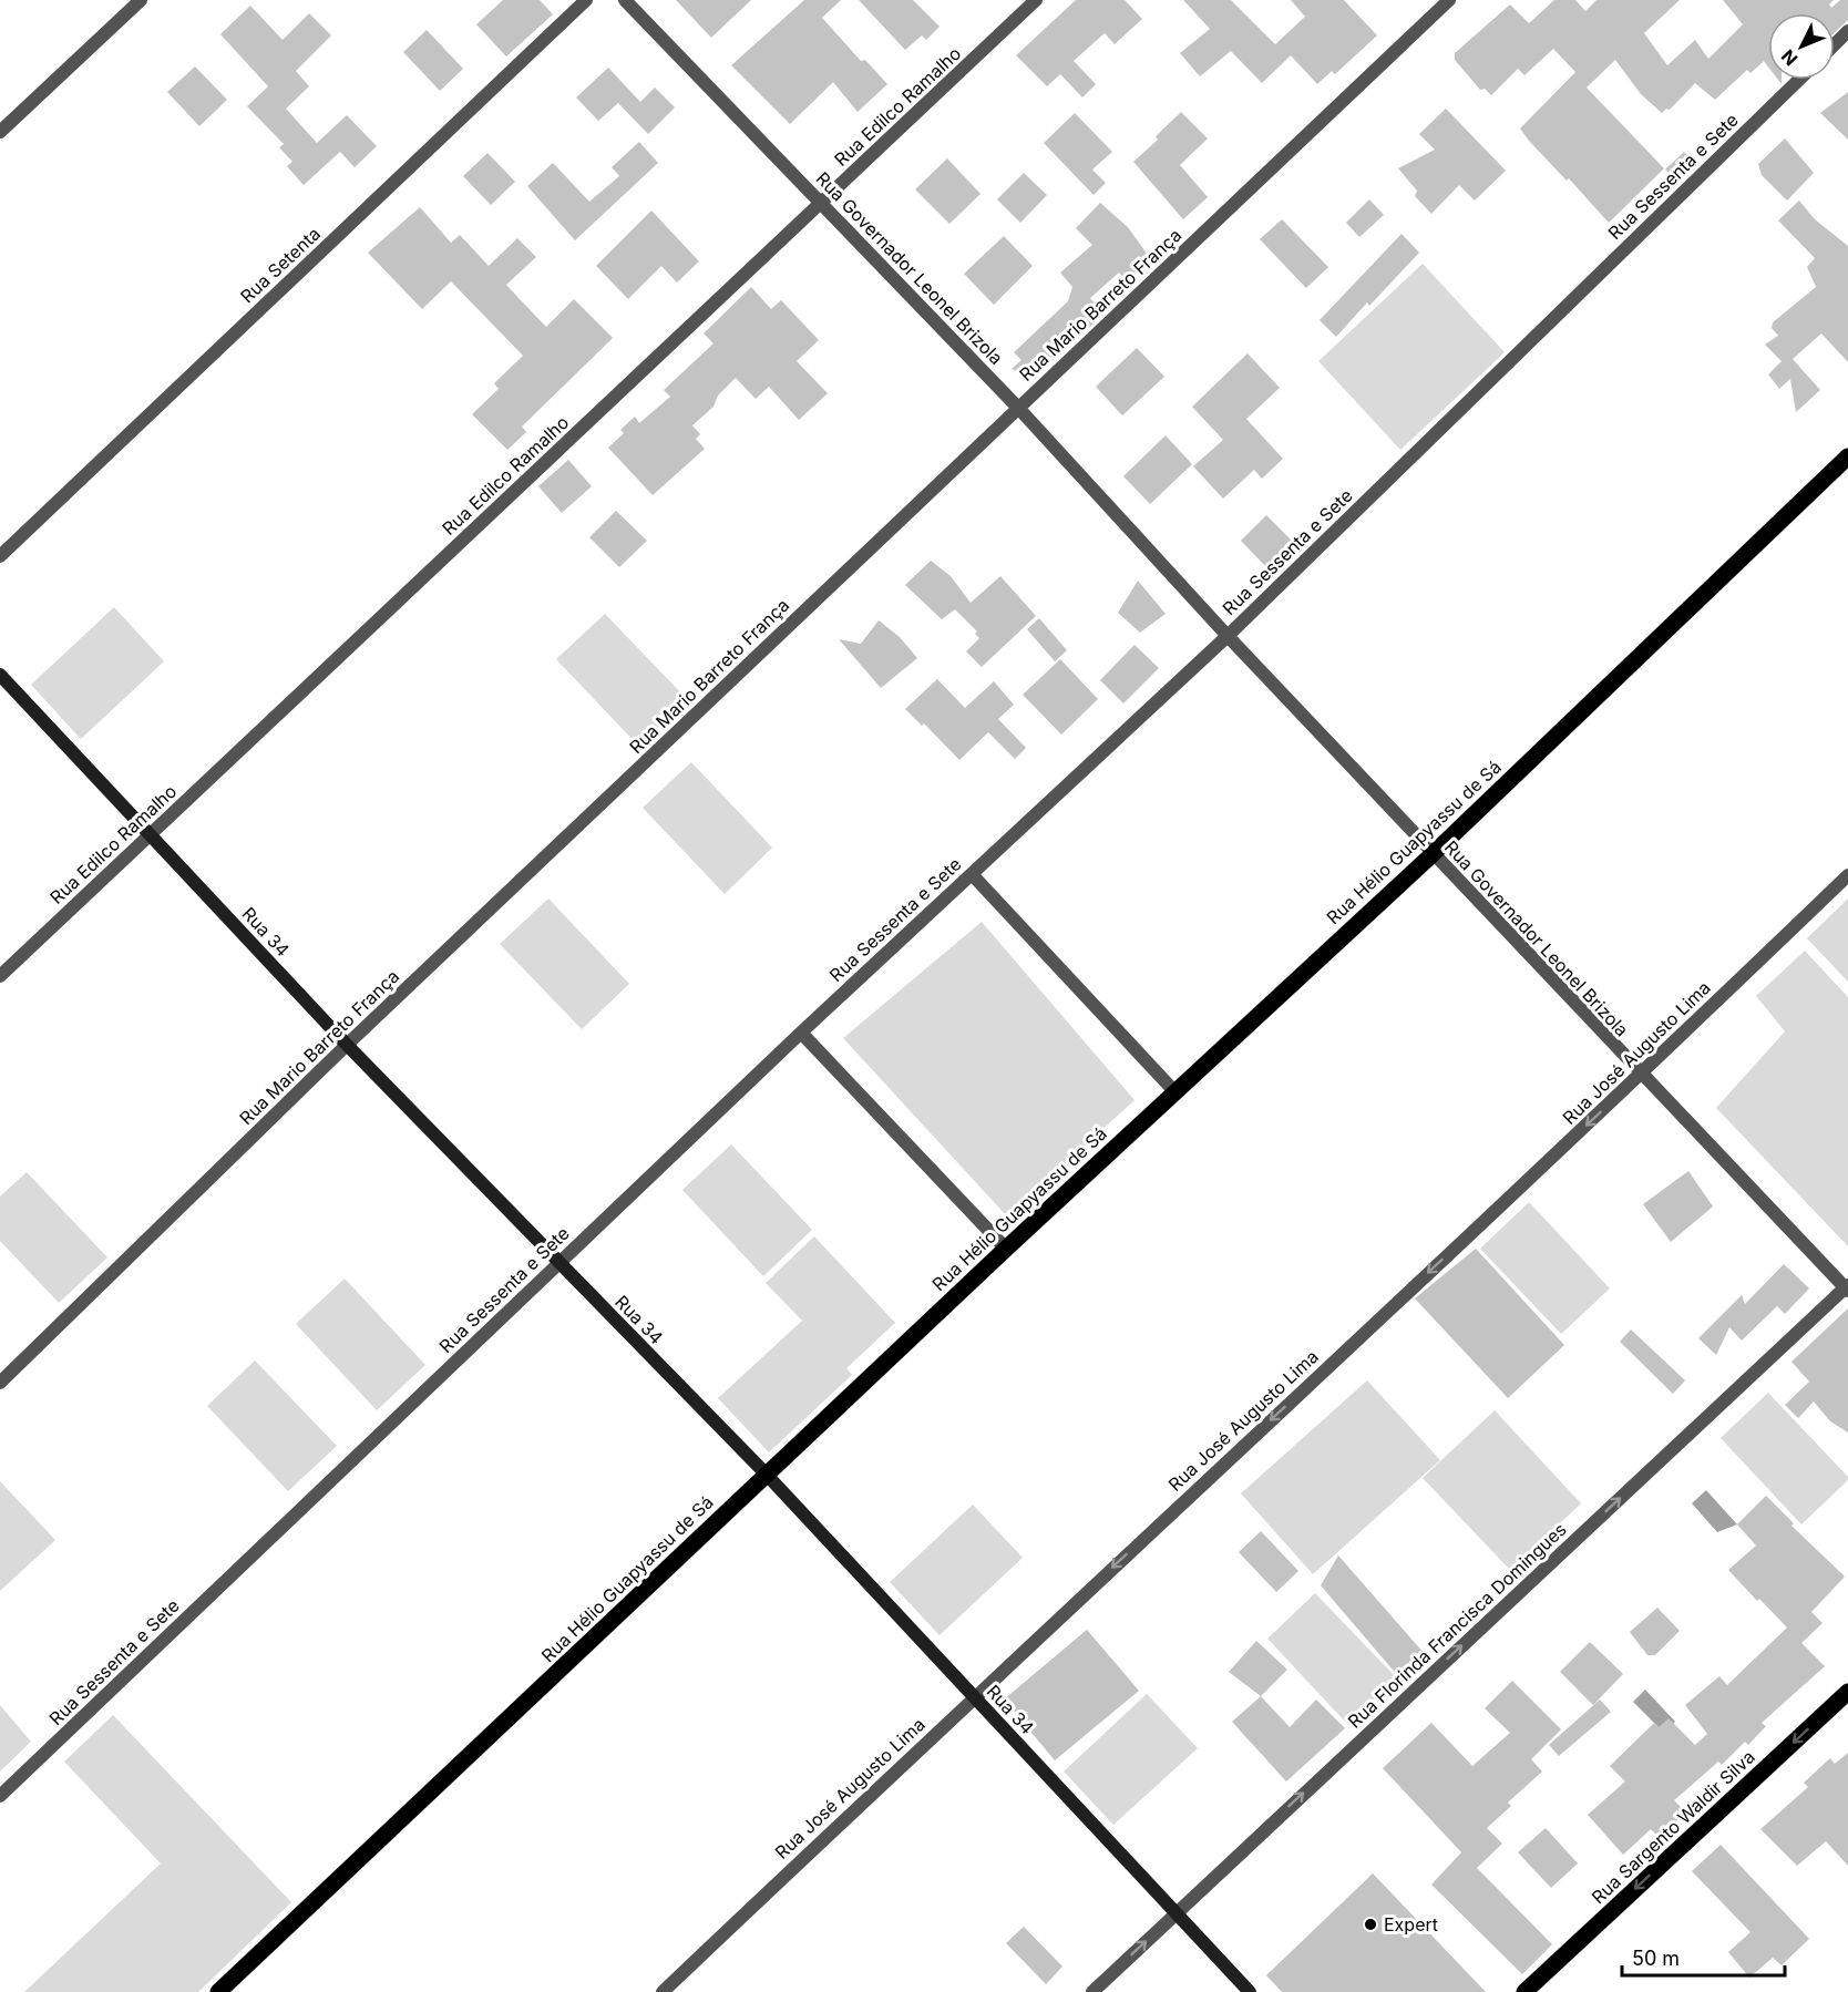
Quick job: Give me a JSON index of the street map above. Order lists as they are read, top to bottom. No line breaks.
{"streets":{"main road":["Rua Hélio Guapyassu de Sá","Rua Sargento Waldir Silva"],"street":["Rua Edilco Ramalho","Rua Sessenta e Sete","Rua Setenta","Rua Governador Leonel Brizola","Rua Mario Barreto França","Rua 34","Rua José Augusto Lima","Rua Florinda Francisca Domingues"]},"crossings":[["Rua Edilco Ramalho","Rua Governador Leonel Brizola"],["Rua Edilco Ramalho","Rua 34"],["Rua Sessenta e Sete","Rua Governador Leonel Brizola"],["Rua Sessenta e Sete","Rua 34"],["Rua Governador Leonel Brizola","Rua Mario Barreto França"],["Rua Governador Leonel Brizola","Rua Hélio Guapyassu de Sá"],["Rua Governador Leonel Brizola","Rua José Augusto Lima"],["Rua Governador Leonel Brizola","Rua Florinda Francisca Domingues"],["Rua Mario Barreto França","Rua 34"],["Rua Hélio Guapyassu de Sá","Rua 34"],["Rua 34","Rua José Augusto Lima"],["Rua 34","Rua Florinda Francisca Domingues"]],"one_way":["Rua José Augusto Lima","Rua Florinda Francisca Domingues","Rua Sargento Waldir Silva"],"places":["Expert"],"scale_bar":"50 m","north":"bottom left"}
